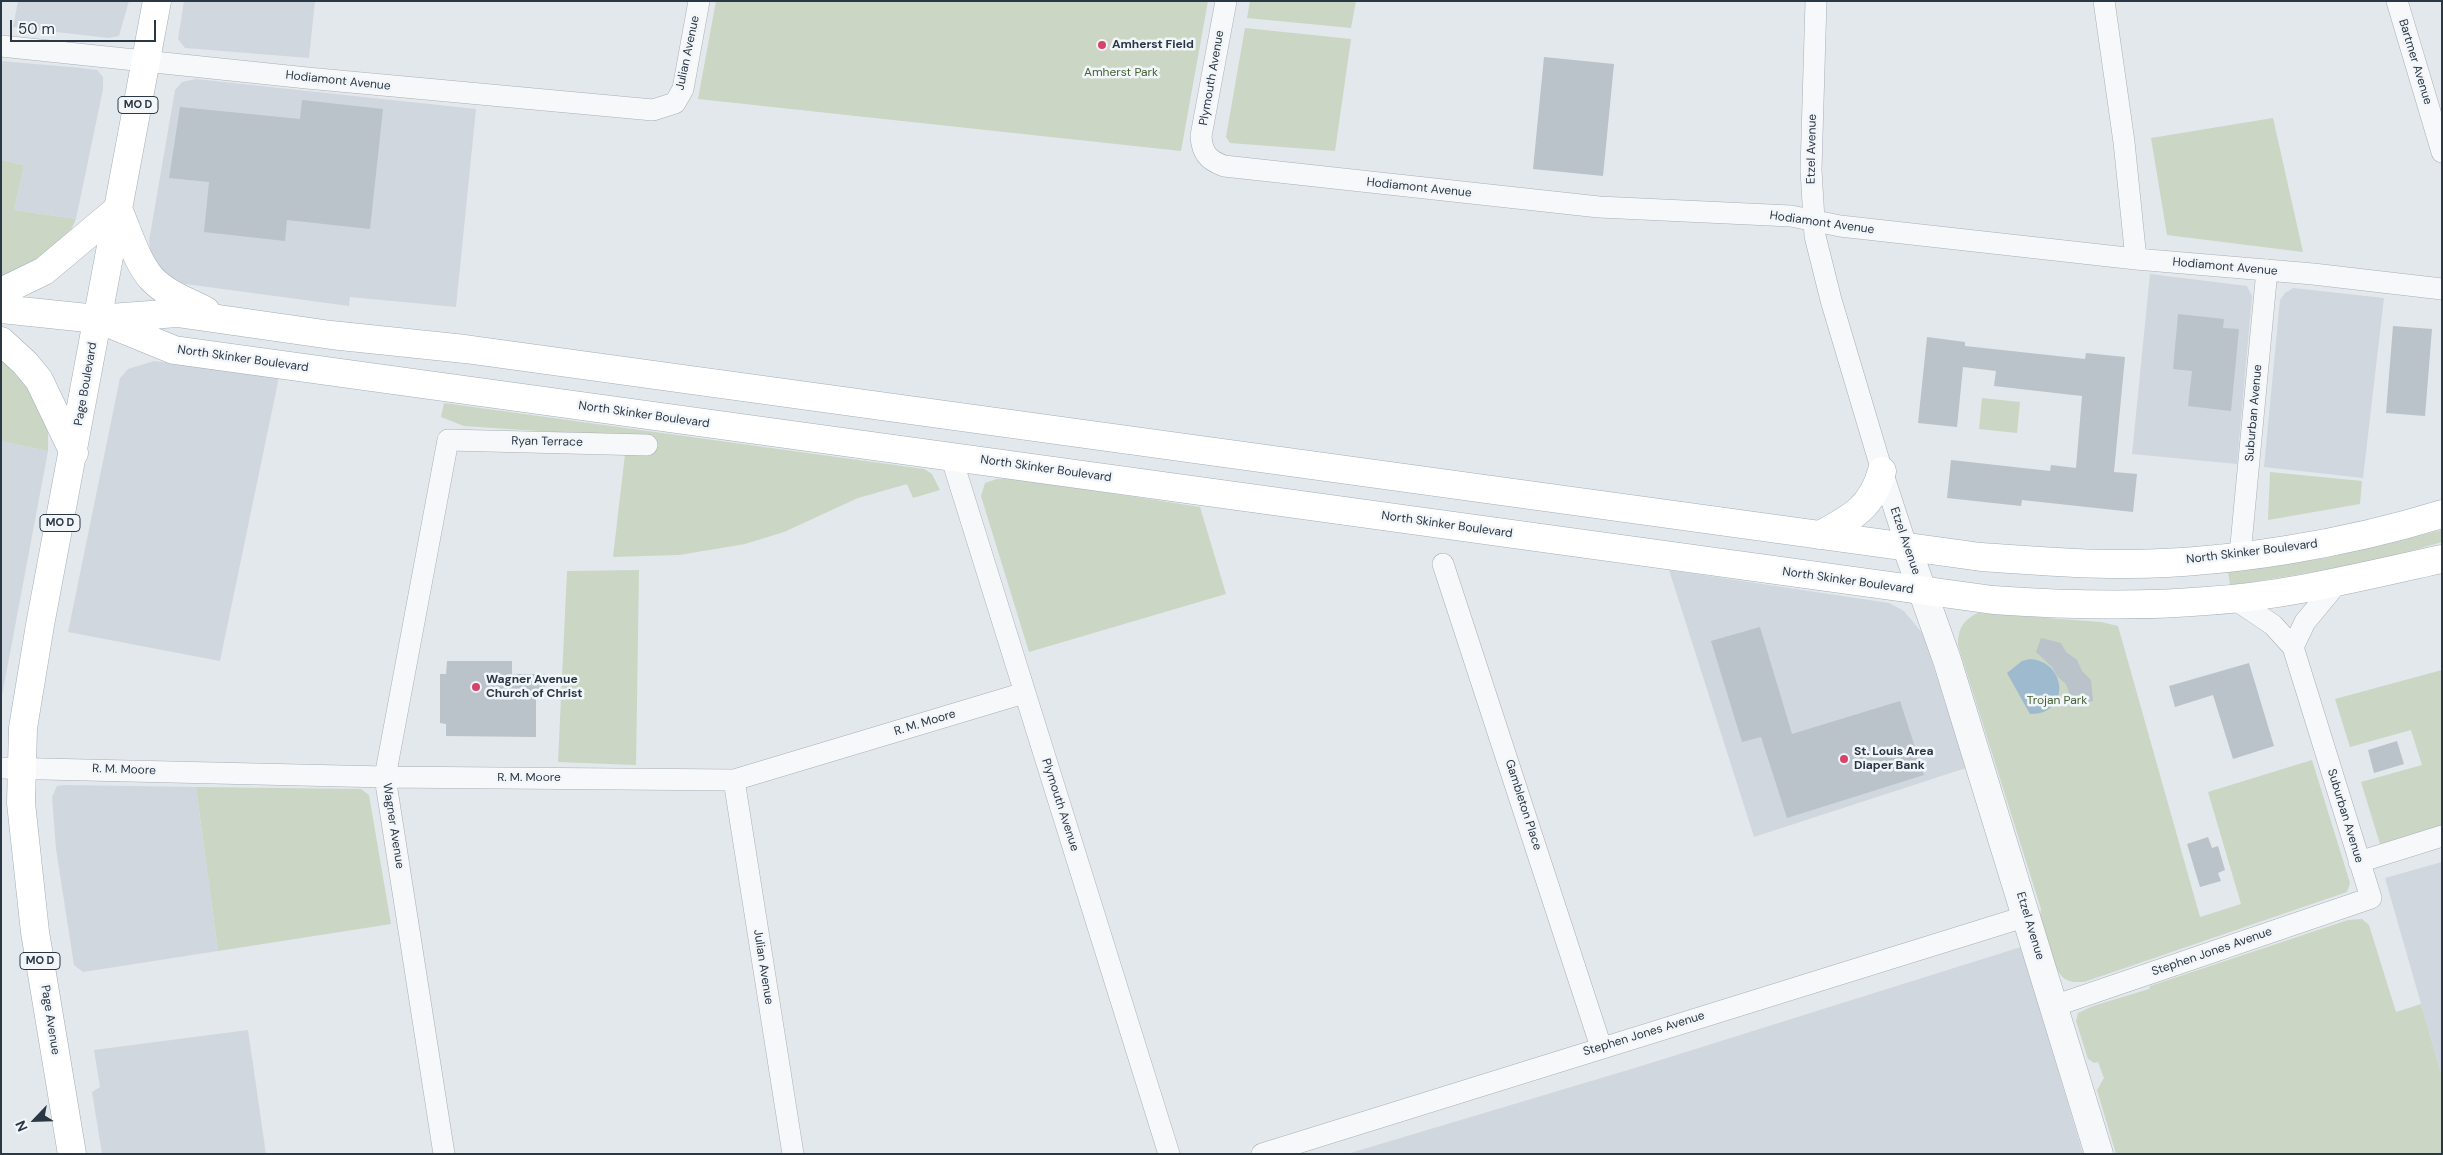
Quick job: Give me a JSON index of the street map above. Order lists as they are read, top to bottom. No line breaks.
{"streets":{"main road":["MO D","North Skinker Boulevard","Page Boulevard","Page Avenue"],"street":["Julian Avenue","Bartmer Avenue","Plymouth Avenue","Hodiamont Avenue","Etzel Avenue","Suburban Avenue","Ryan Terrace","R. M. Moore","Gambleton Place","Wagner Avenue","Stephen Jones Avenue"]},"crossings":[["Julian Avenue","Hodiamont Avenue"],["Julian Avenue","R. M. Moore"],["Plymouth Avenue","Hodiamont Avenue"],["Plymouth Avenue","North Skinker Boulevard"],["Plymouth Avenue","R. M. Moore"],["Hodiamont Avenue","Etzel Avenue"],["Hodiamont Avenue","Page Boulevard"],["Hodiamont Avenue","Suburban Avenue"],["Etzel Avenue","North Skinker Boulevard"],["Etzel Avenue","Stephen Jones Avenue"],["North Skinker Boulevard","Page Boulevard"],["North Skinker Boulevard","Suburban Avenue"],["Page Boulevard","R. M. Moore"],["Page Boulevard","Page Avenue"],["Suburban Avenue","Stephen Jones Avenue"],["Ryan Terrace","Wagner Avenue"],["R. M. Moore","Wagner Avenue"],["R. M. Moore","Page Avenue"],["Gambleton Place","Stephen Jones Avenue"]],"parks":["Amherst Park","Trojan Park"],"places":["Amherst Field","Wagner Avenue Church of Christ","St. Louis Area Diaper Bank"],"scale_bar":"50 m","north":"bottom left"}
